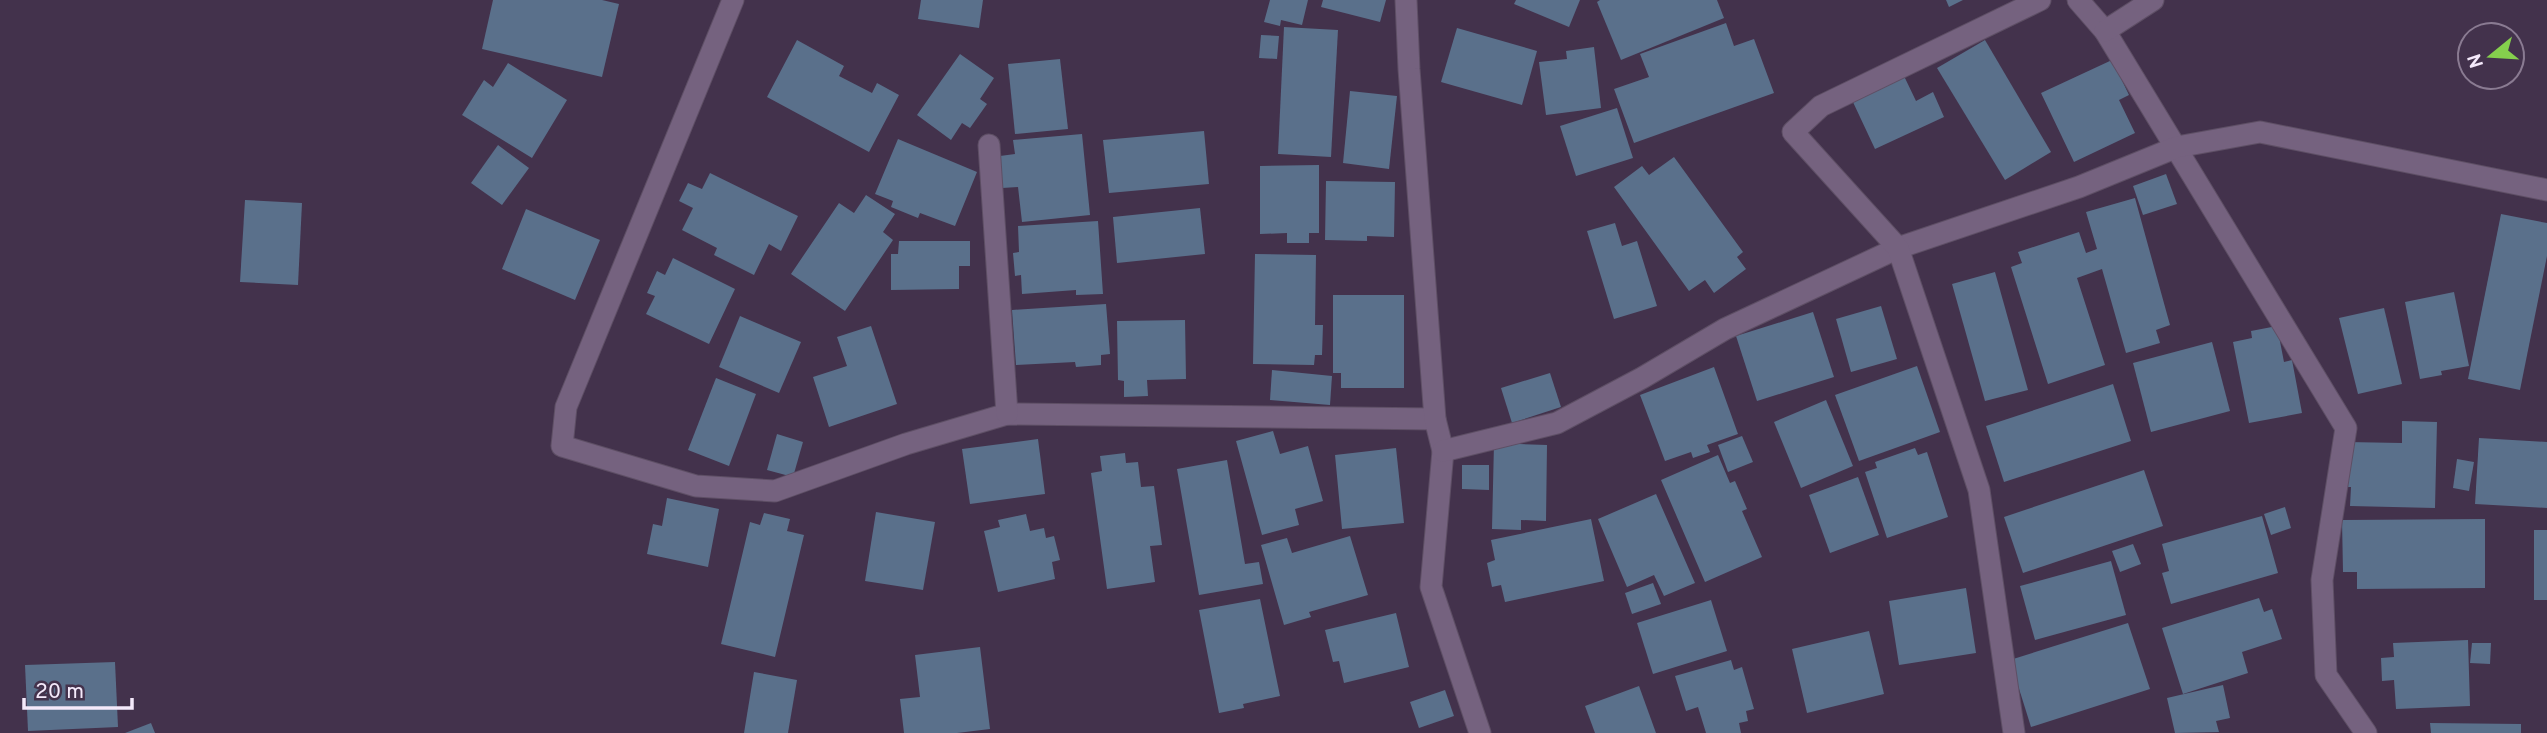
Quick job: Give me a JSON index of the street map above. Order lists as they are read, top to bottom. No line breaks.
{"scale_bar":"20 m","north":"left"}
